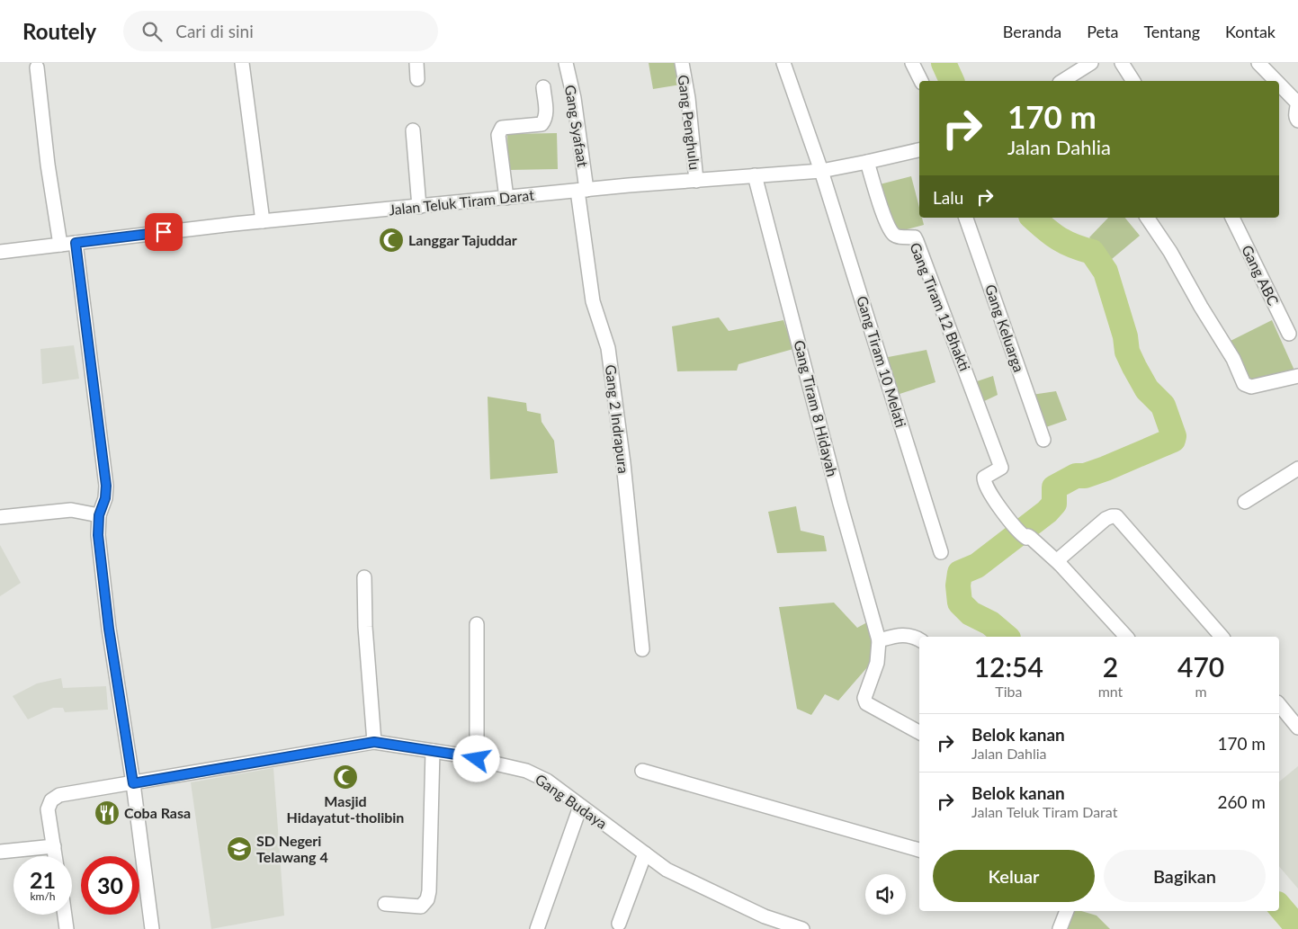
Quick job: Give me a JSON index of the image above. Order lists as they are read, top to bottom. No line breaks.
{"streets":{"street":["Gang Penghulu","Gang Syafaat","Jalan Teluk Tiram Darat","Gang ABC","Gang Tiram 12 Bhakti","Gang Keluarga","Gang Tiram 10 Melati","Gang Tiram 8 Hidayah","Gang 2 Indrapura","Gang Budaya"]},"crossings":[["Gang Penghulu","Jalan Teluk Tiram Darat"],["Gang Syafaat","Jalan Teluk Tiram Darat"],["Gang Syafaat","Gang 2 Indrapura"],["Jalan Teluk Tiram Darat","Gang Tiram 12 Bhakti"],["Jalan Teluk Tiram Darat","Gang Tiram 10 Melati"],["Jalan Teluk Tiram Darat","Gang Tiram 8 Hidayah"],["Jalan Teluk Tiram Darat","Gang 2 Indrapura"]],"places":{"mosque":["Langgar Tajuddar","Masjid Hidayatut-tholibin"],"restaurant":["Coba Rasa"],"school or university":["SD Negeri Telawang 4"]},"page":{"header":"Routely","search":"Cari di sini","nav":["Beranda","Peta","Tentang","Kontak"],"turn":["170 m","Jalan Dahlia"],"then":"Lalu","eta":["12:54","Tiba","2","mnt","470","m"],"list":[{"name":"Belok kanan","note":"Jalan Dahlia","value":"170 m"},{"name":"Belok kanan","note":"Jalan Teluk Tiram Darat","value":"260 m"}],"buttons":["Keluar","Bagikan"],"speed":"21 km/h","limit":"30"}}
